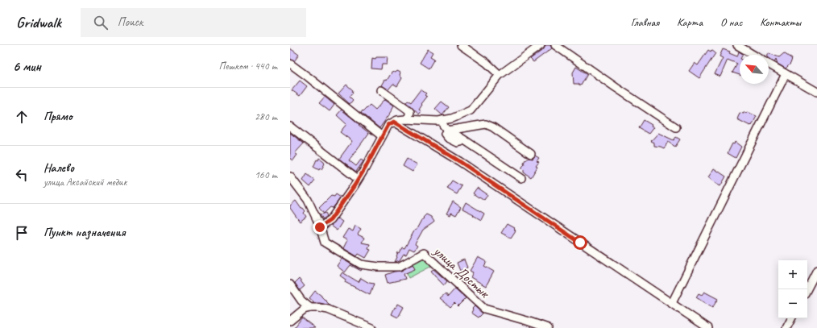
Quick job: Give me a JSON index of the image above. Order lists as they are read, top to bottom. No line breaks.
{"streets":{"street":["улица Достык"]},"north":"top left","page":{"header":"Gridwalk","search":"Поиск","nav":["Главная","Карта","О нас","Контакты"],"heading":["6 мин","Пешком · 440 m"],"list":[["Прямо","280 m"],["Налево","улица Аксайский медик","160 m"],"Пункт назначения"],"map_buttons":["+","−"]}}
